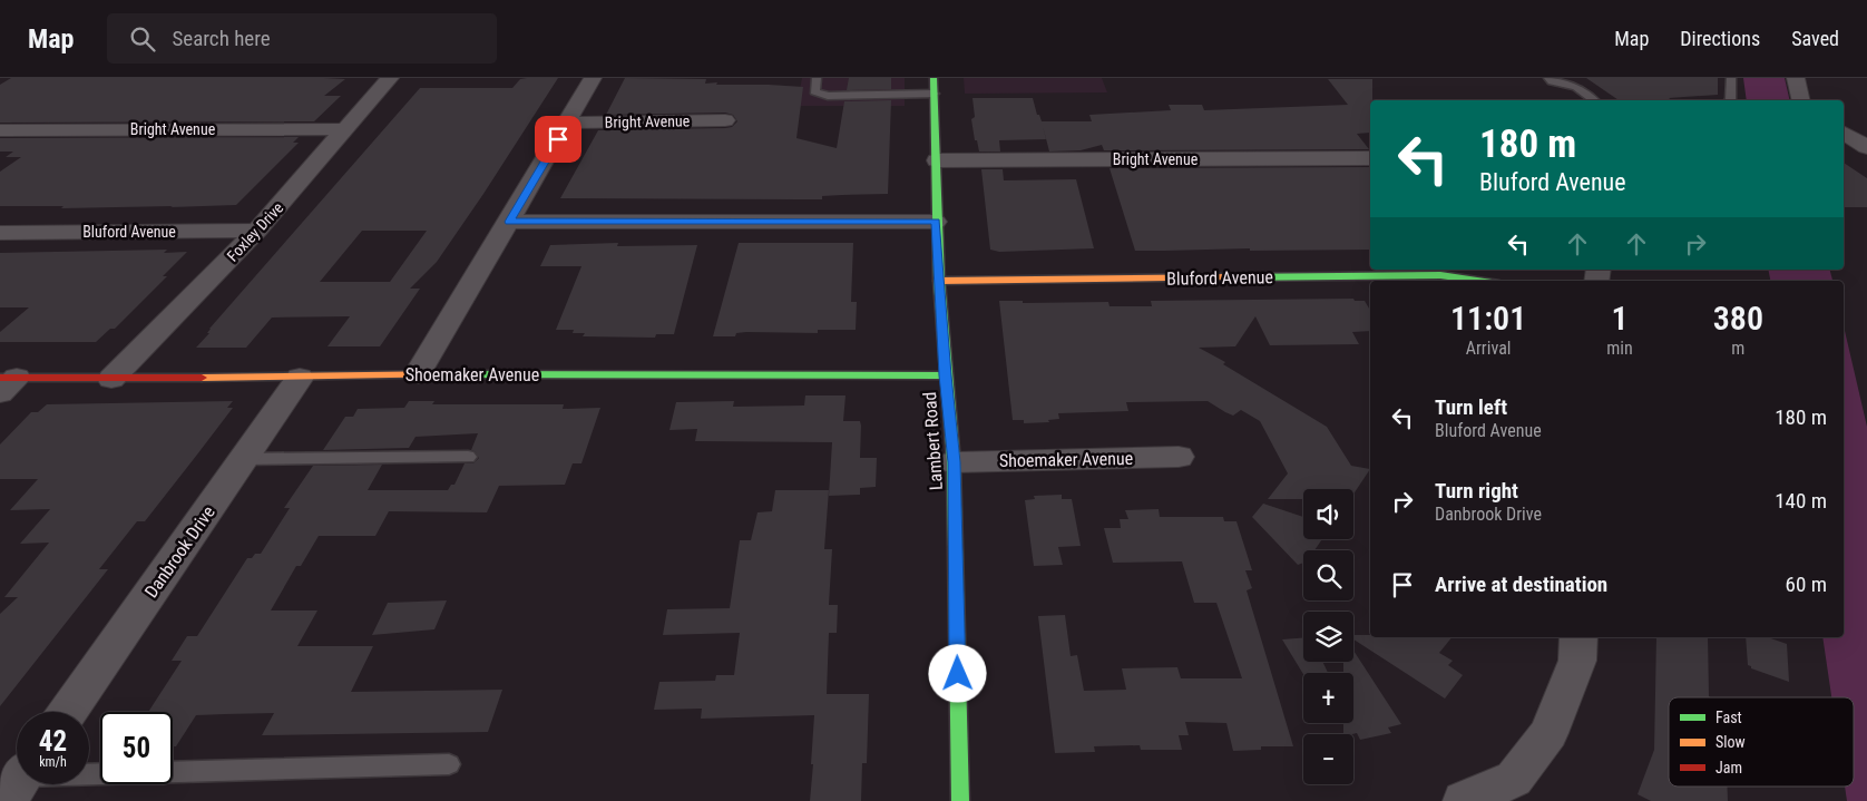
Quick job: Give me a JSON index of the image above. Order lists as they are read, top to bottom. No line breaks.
{"streets":{"street":["Bright Avenue","Bluford Avenue","Foxley Drive","Shoemaker Avenue","Lambert Road","Danbrook Drive"]},"crossings":[["Bright Avenue","Foxley Drive"],["Bright Avenue","Lambert Road"],["Bluford Avenue","Foxley Drive"],["Bluford Avenue","Lambert Road"],["Foxley Drive","Shoemaker Avenue"],["Shoemaker Avenue","Lambert Road"],["Shoemaker Avenue","Danbrook Drive"]],"legend":["Fast","Slow","Jam"],"page":{"header":"Map","search":"Search here","nav":["Map","Directions","Saved"],"turn":["180 m","Bluford Avenue"],"eta":["11:01","Arrival","1","min","380","m"],"list":[{"name":"Turn left","note":"Bluford Avenue","value":"180 m"},{"name":"Turn right","note":"Danbrook Drive","value":"140 m"},{"name":"Arrive at destination","value":"60 m"}],"map_buttons":["+","−"],"speed":"42 km/h","limit":"50"}}
